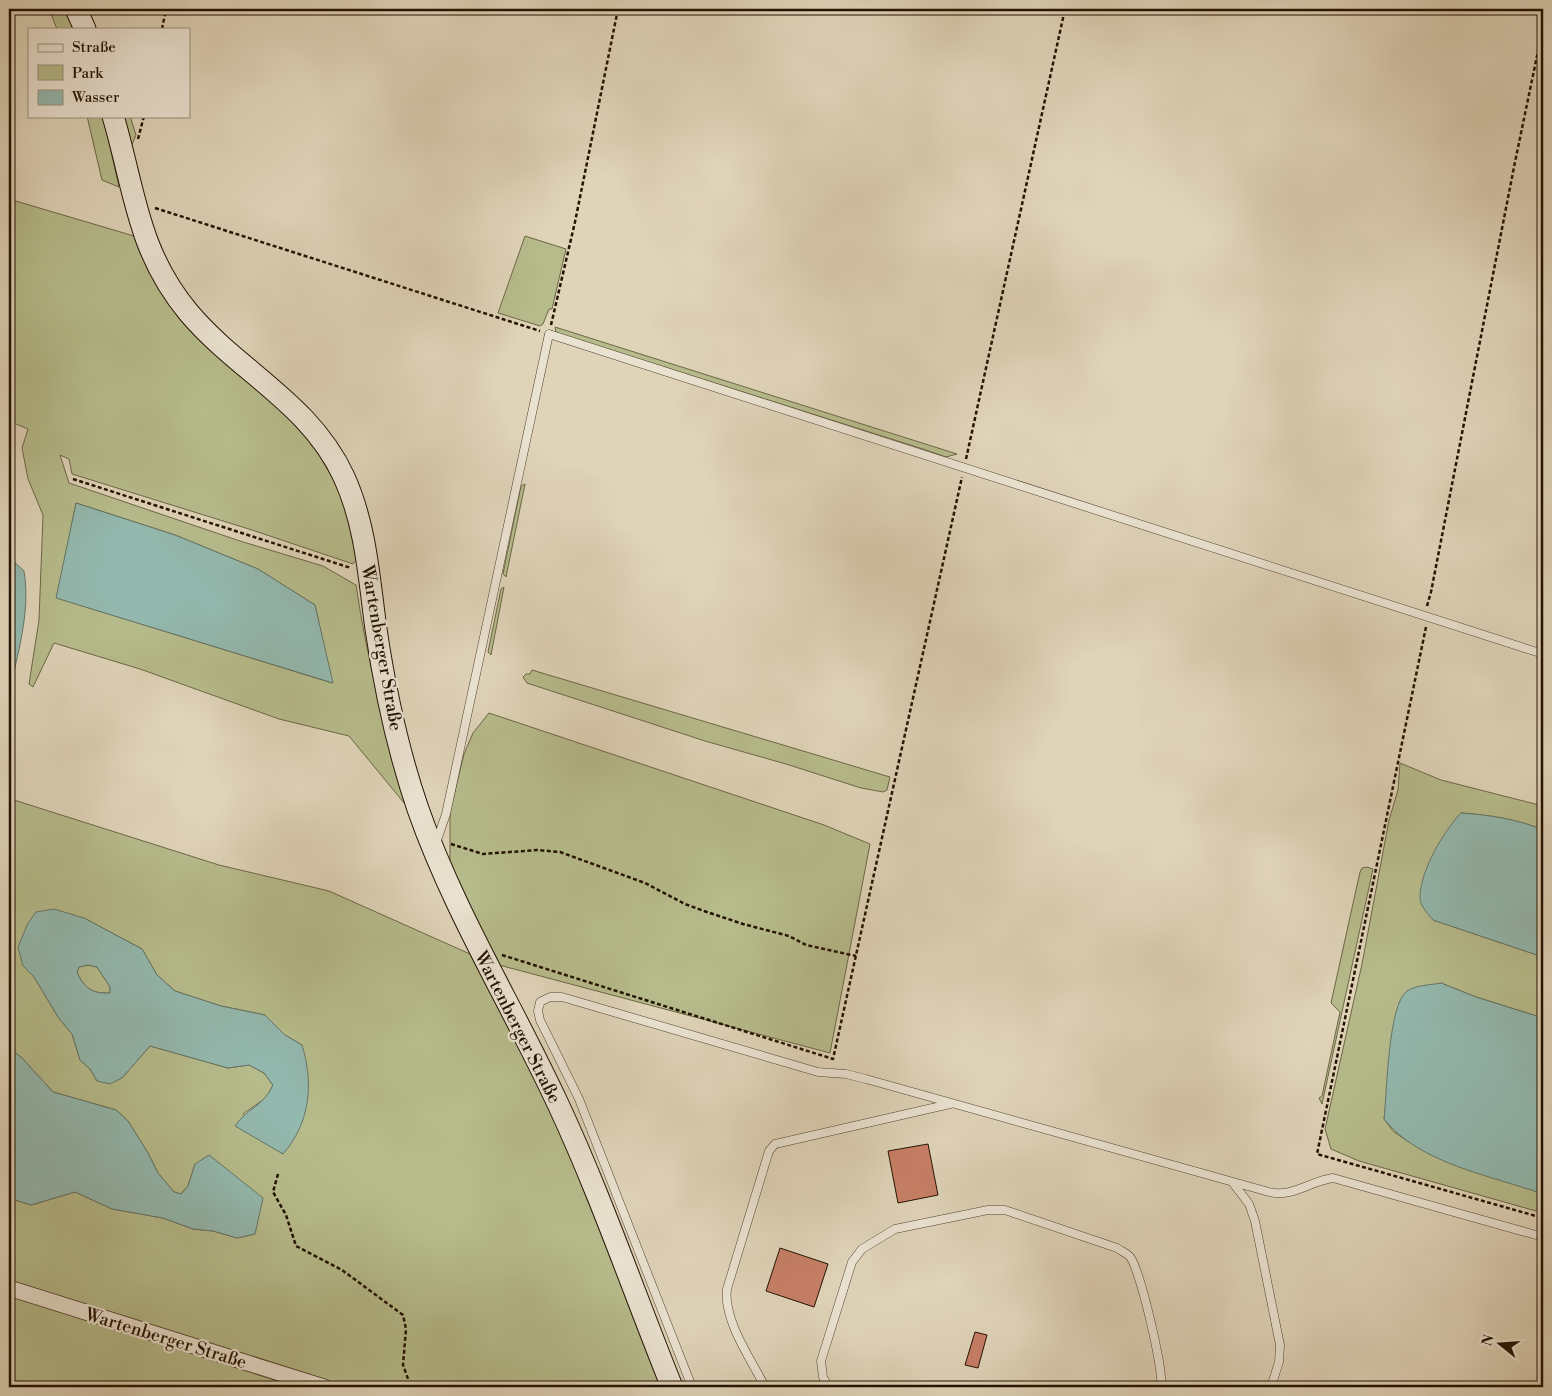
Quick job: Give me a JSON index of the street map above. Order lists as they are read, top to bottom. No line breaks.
{"streets":{"main road":["Wartenberger Straße"]},"legend":["Straße","Park","Wasser"],"north":"left"}
